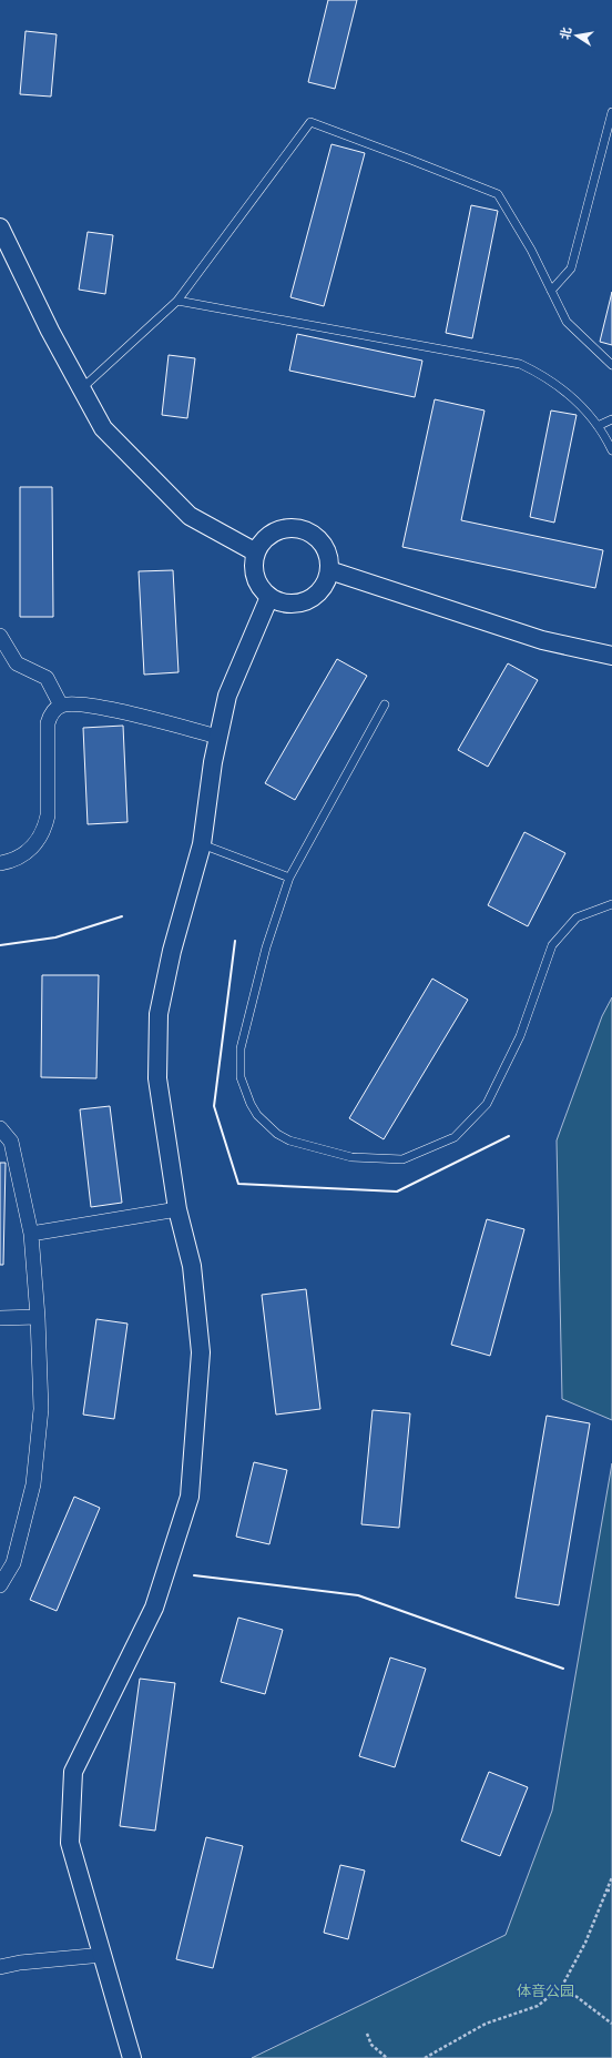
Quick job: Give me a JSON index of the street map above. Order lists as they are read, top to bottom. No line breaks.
{"parks":["体音公园"],"north":"left"}
